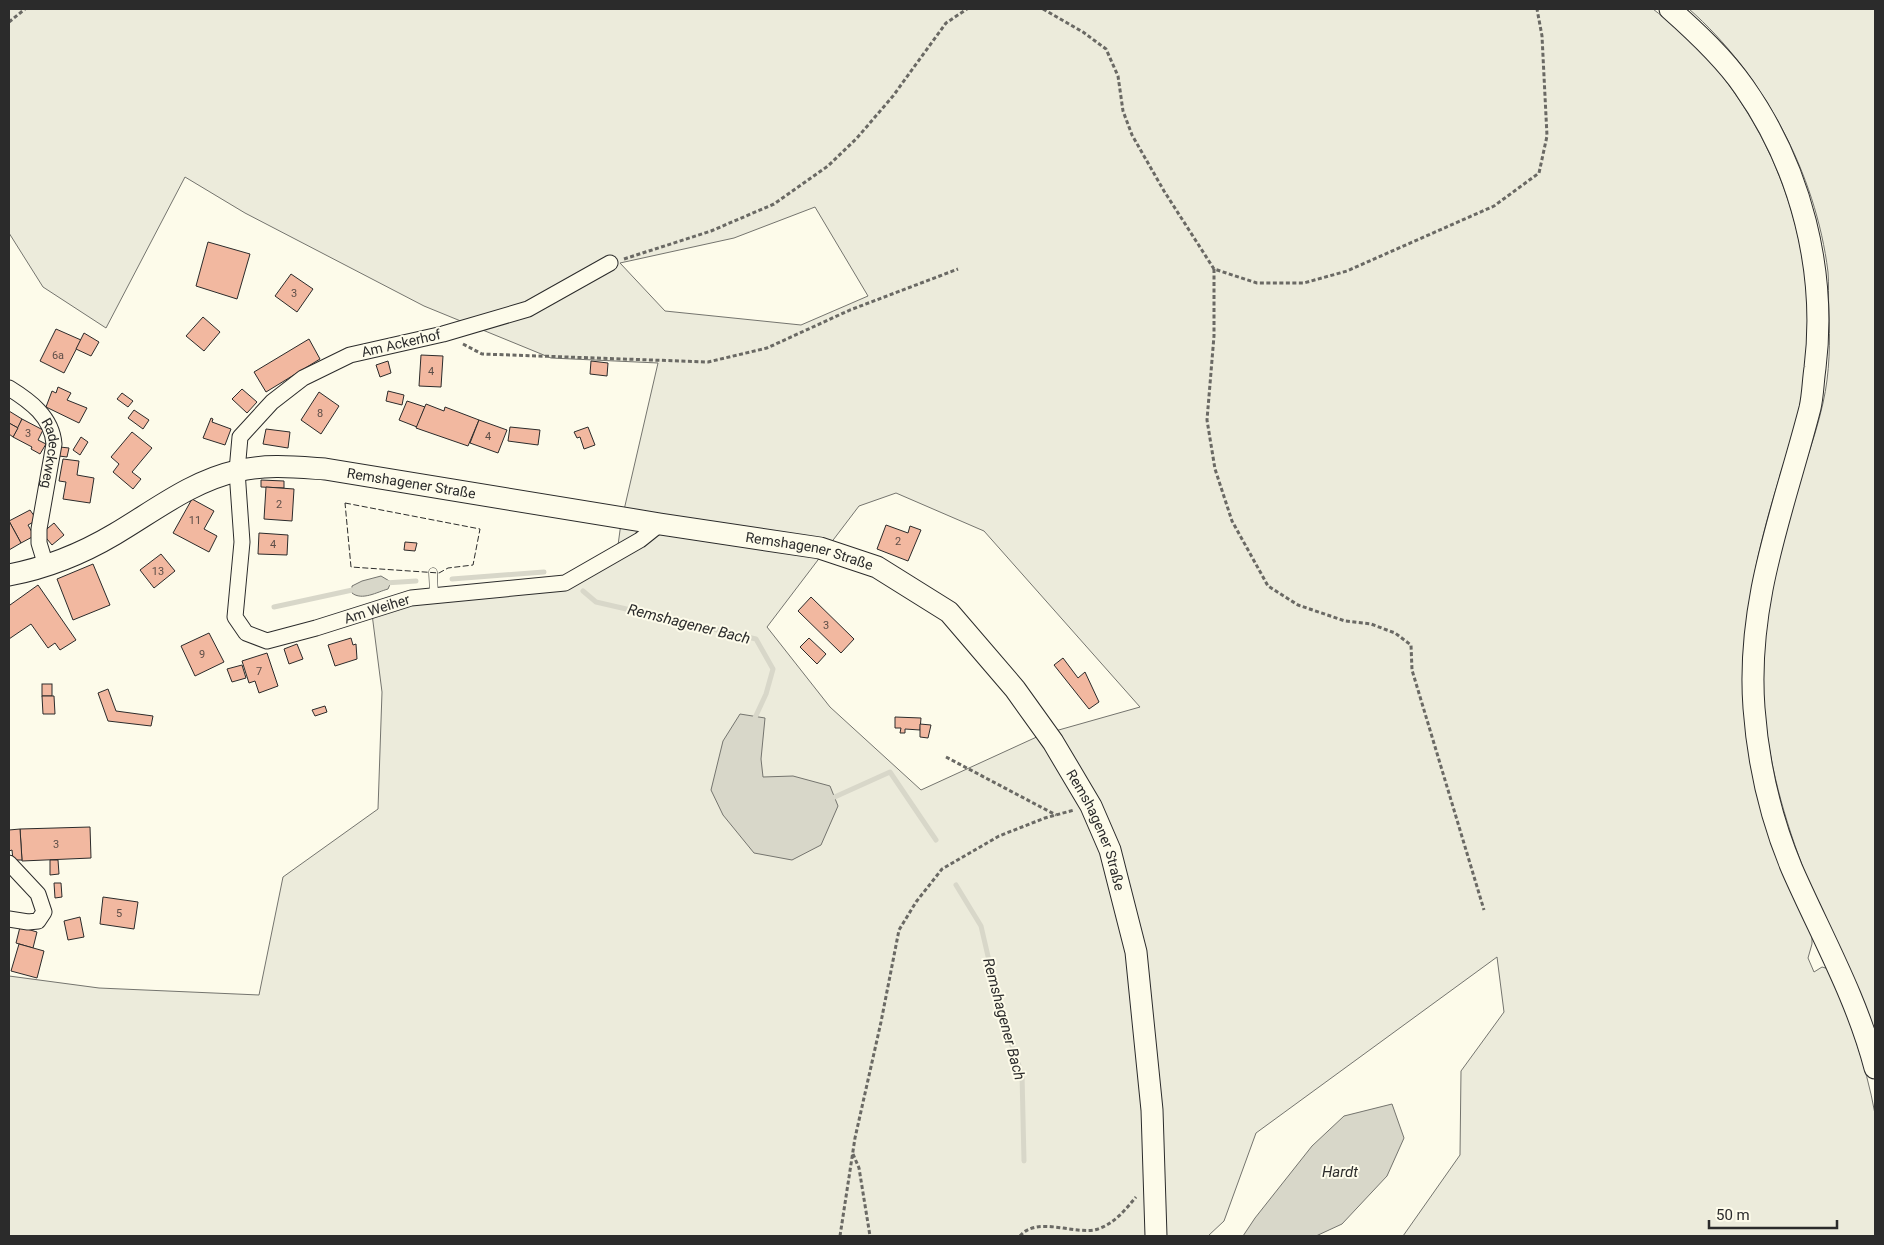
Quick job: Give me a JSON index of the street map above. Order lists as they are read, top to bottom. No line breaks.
{"streets":{"street":["Am Ackerhof","Radeckweg","Remshagener Straße","Am Weiher"]},"crossings":[["Am Ackerhof","Remshagener Straße"],["Am Ackerhof","Am Weiher"],["Radeckweg","Remshagener Straße"],["Remshagener Straße","Am Weiher"]],"water":["Remshagener Bach","Hardt"],"house_numbers":["3","6a","4","8","3","4","2","11","2","4","13","3","9","7","3","5"],"scale_bar":"50 m"}
